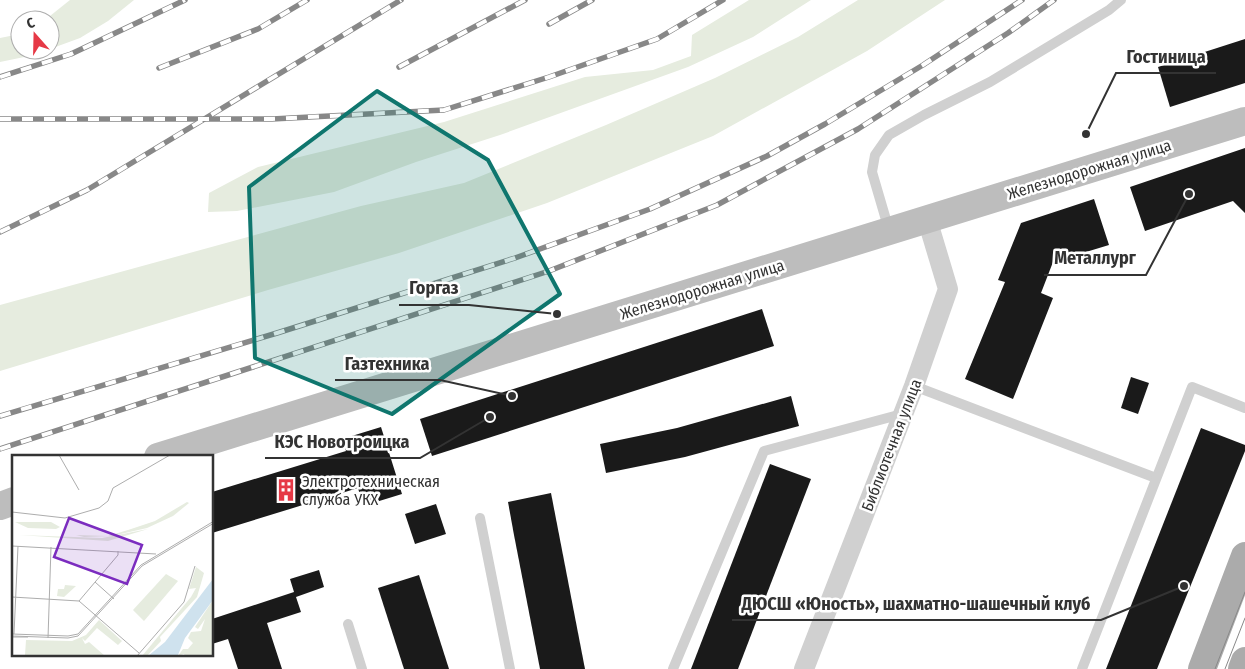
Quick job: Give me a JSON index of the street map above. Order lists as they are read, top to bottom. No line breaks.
{"streets":{"main road":["Железнодорожная улица"],"street":["Библиотечная улица"]},"crossings":[["Железнодорожная улица","Библиотечная улица"]],"places":{"other":["Гостиница","Металлург","Горгаз","Газтехника","КЭС Новотроицка","ДЮСШ «Юность», шахматно-шашечный клуб"],"building":["Электротехническая служба УКХ"]},"north":"top"}
